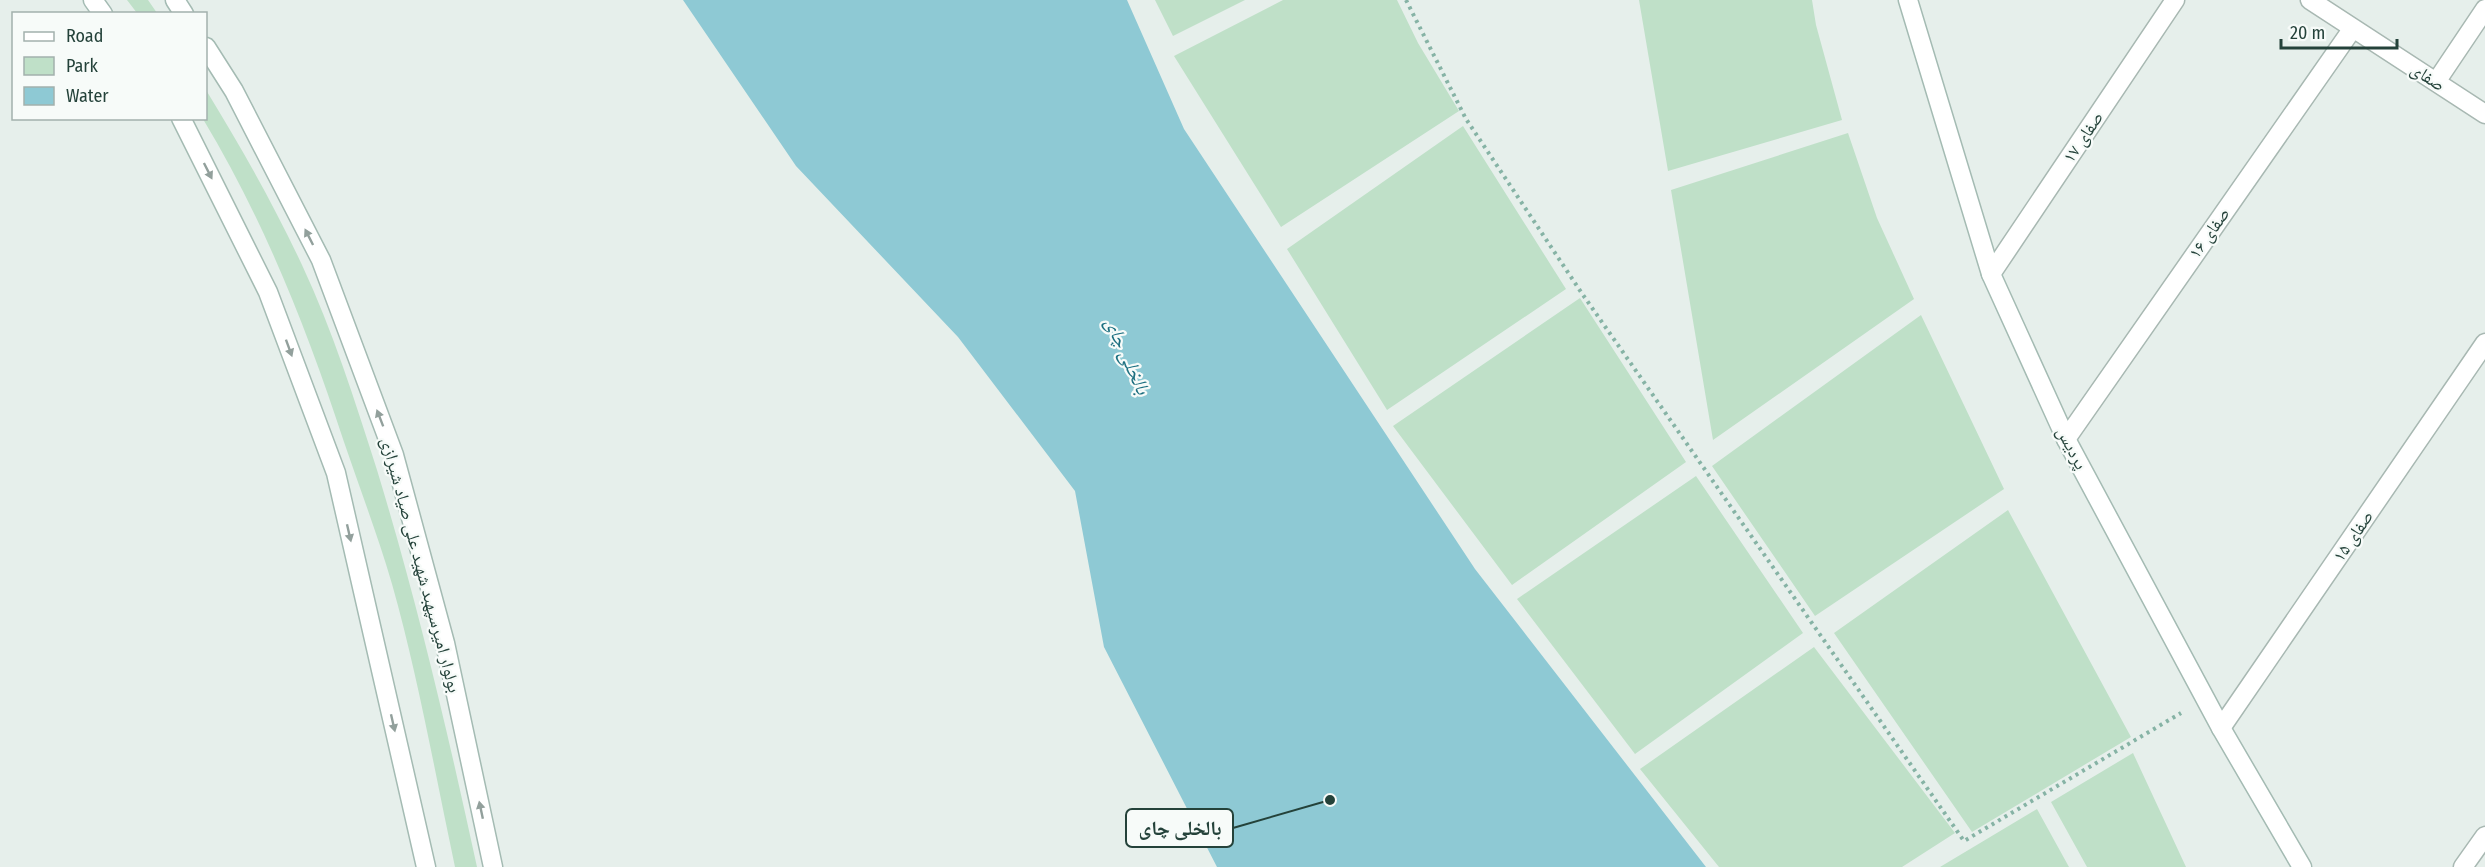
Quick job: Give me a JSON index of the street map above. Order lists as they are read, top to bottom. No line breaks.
{"streets":{"street":["صفای","صفای ۱۷","صفای ۱۶","پردیس","صفای ۱۵","بولوار امیرسپهبد شهید علی صیاد شیرازی"]},"crossings":[["صفای","صفای ۱۶"],["صفای ۱۷","پردیس"],["صفای ۱۶","پردیس"],["پردیس","صفای ۱۵"]],"water":["بالخلی چای"],"places":["بالخلی چای"],"legend":["Road","Park","Water"],"scale_bar":"20 m"}
